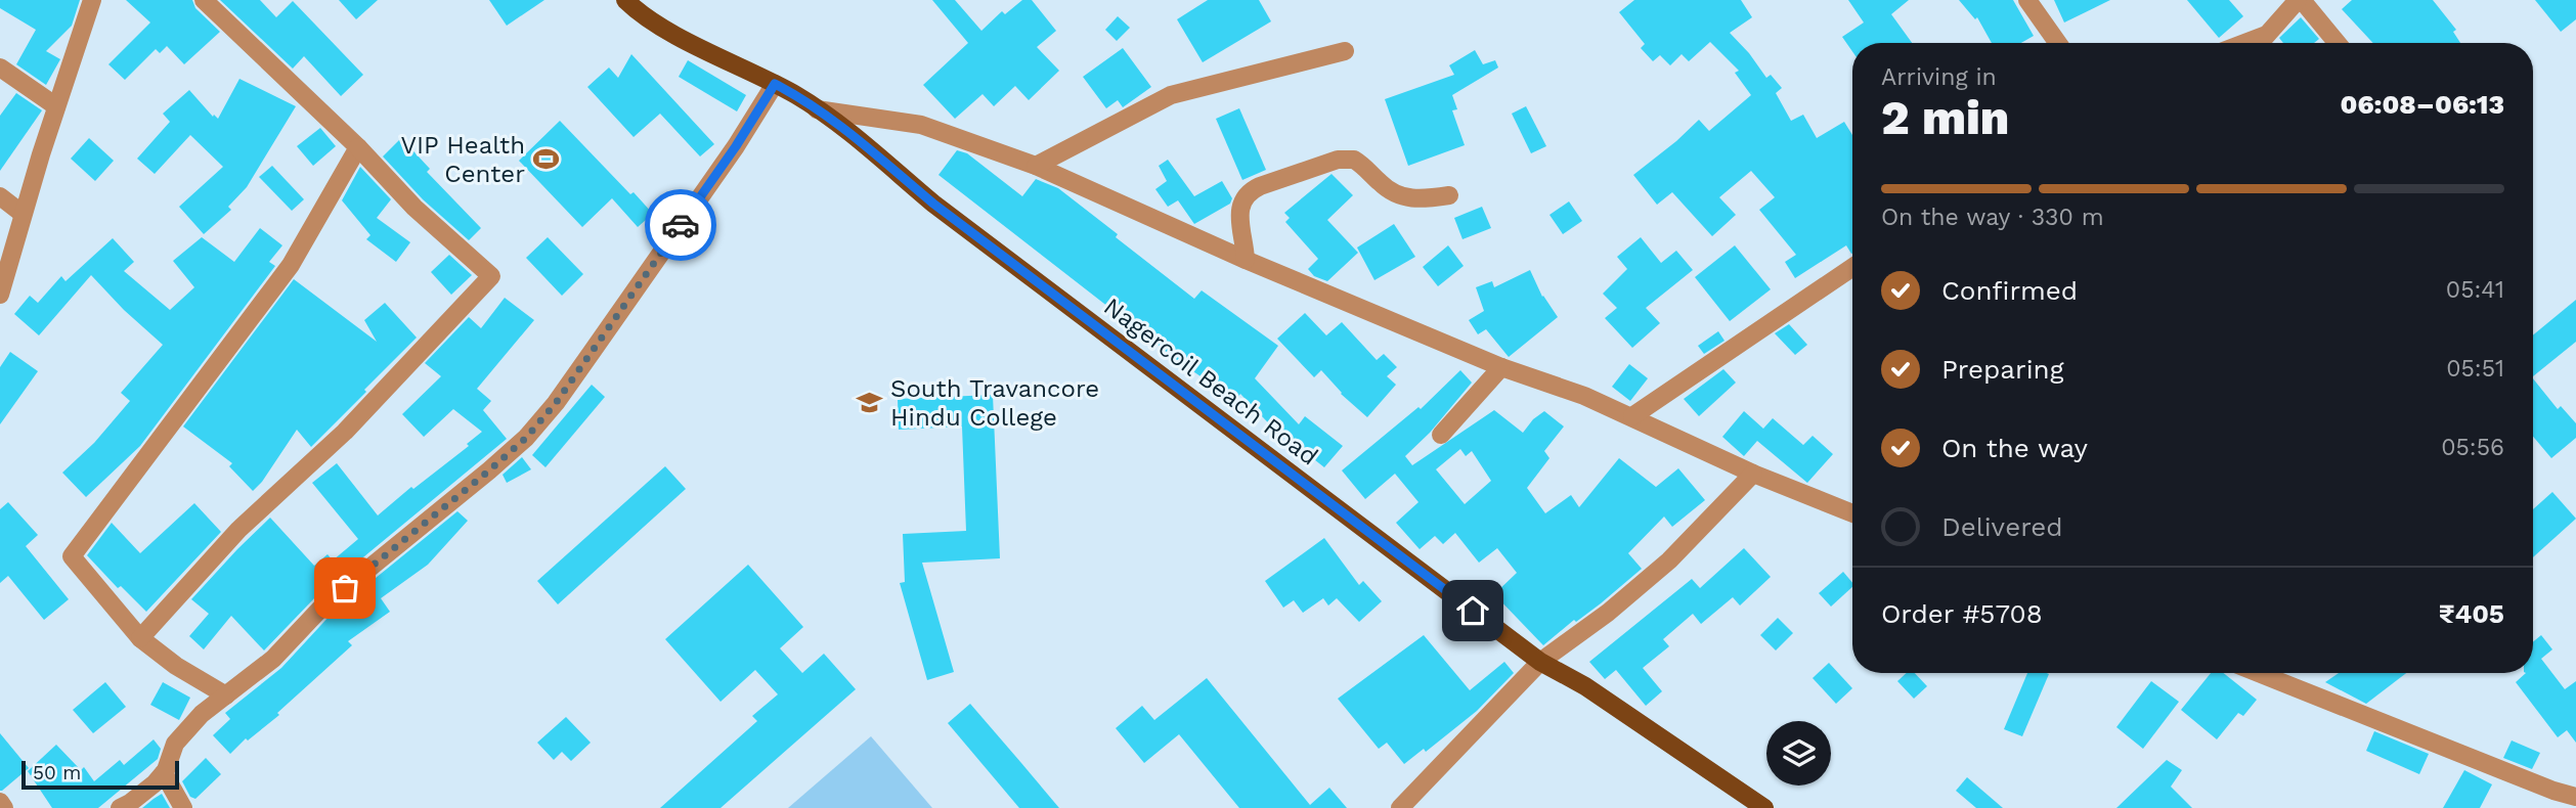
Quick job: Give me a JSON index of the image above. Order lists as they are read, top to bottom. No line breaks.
{"streets":{"main road":["Nagercoil Beach Road"]},"places":{"sports":["VIP Health Center"],"school or university":["South Travancore Hindu College"]},"scale_bar":"50 m","page":{"heading":["2 min","Arriving in","06:08–06:13"],"panel":["Order #5708","₹405"],"bar":"On the way · 330 m","list":[["Confirmed","05:41"],["Preparing","05:51"],["On the way","05:56"],"Delivered"],"scale":"50 m"}}
